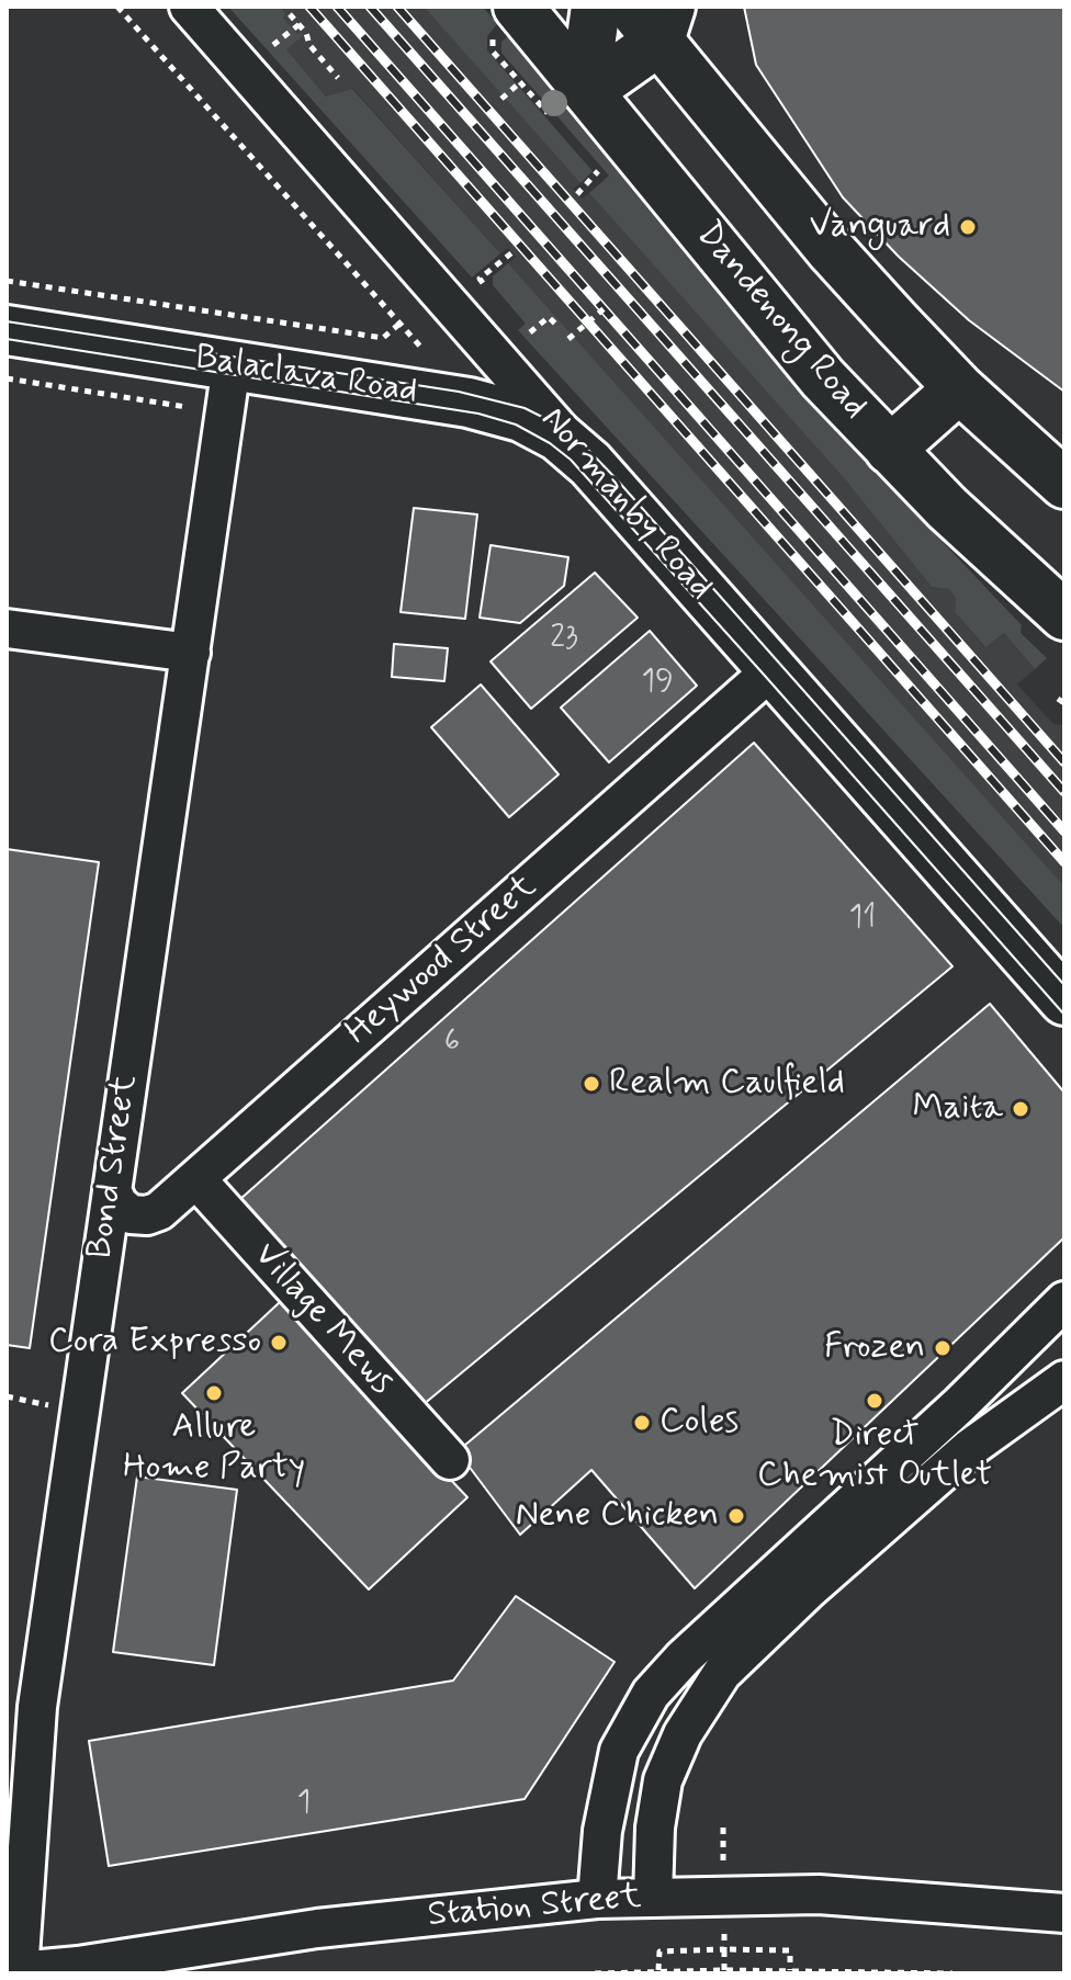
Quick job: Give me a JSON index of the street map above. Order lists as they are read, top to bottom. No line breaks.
{"streets":{"main road":["Dandenong Road","Balaclava Road","Normanby Road"],"street":["Heywood Street","Bond Street","Village Mews","Station Street"]},"crossings":[["Balaclava Road","Normanby Road"],["Balaclava Road","Bond Street"],["Normanby Road","Heywood Street"],["Heywood Street","Bond Street"],["Heywood Street","Village Mews"],["Bond Street","Station Street"]],"places":["Vanguard","Realm Caulfield","Maita","Cora Expresso","Frozen","Allure Home Party","Direct Chemist Outlet","Coles","Nene Chicken"],"house_numbers":["23","19","11","6","1"]}
